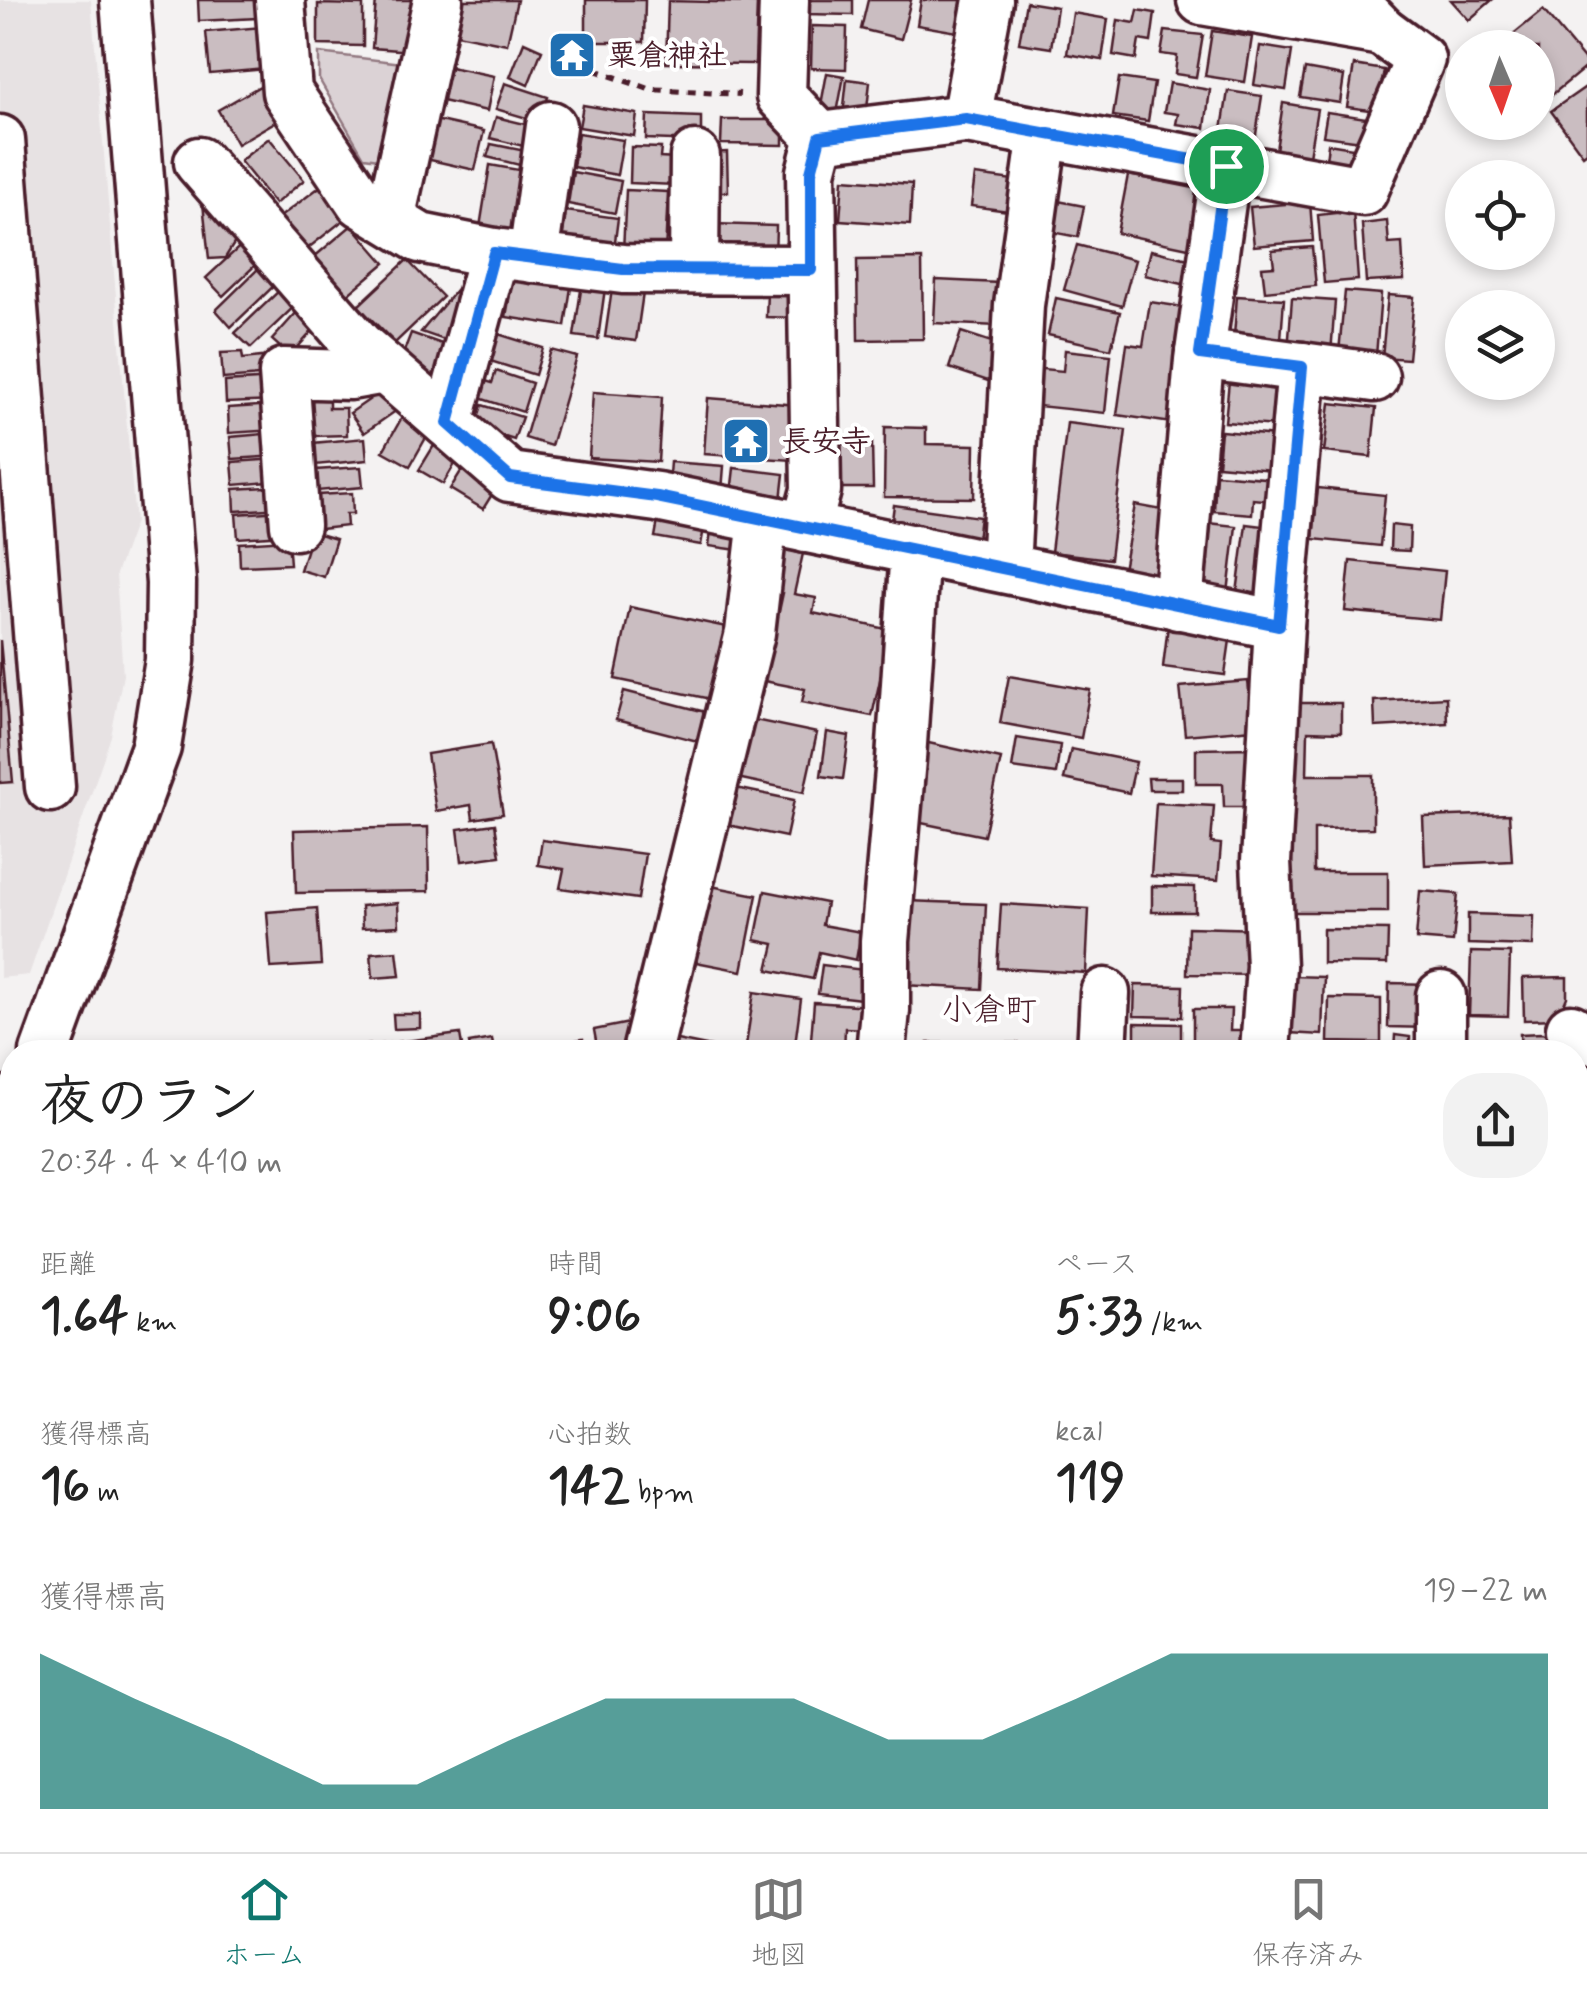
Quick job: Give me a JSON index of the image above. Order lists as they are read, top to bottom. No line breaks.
{"districts":["小倉町"],"places":{"temple":["粟倉神社","長安寺"]},"north":"bottom","page":{"heading":["夜のラン","20:34 · 4 × 410 m"],"stats":[["距離","1.64 km"],["時間","9:06"],["ペース","5:33 /km"],["獲得標高","16 m"],["心拍数","142 bpm"],["kcal","119"]],"chart":["獲得標高","19–22 m"],"tabs":["ホーム","地図","保存済み"]}}
